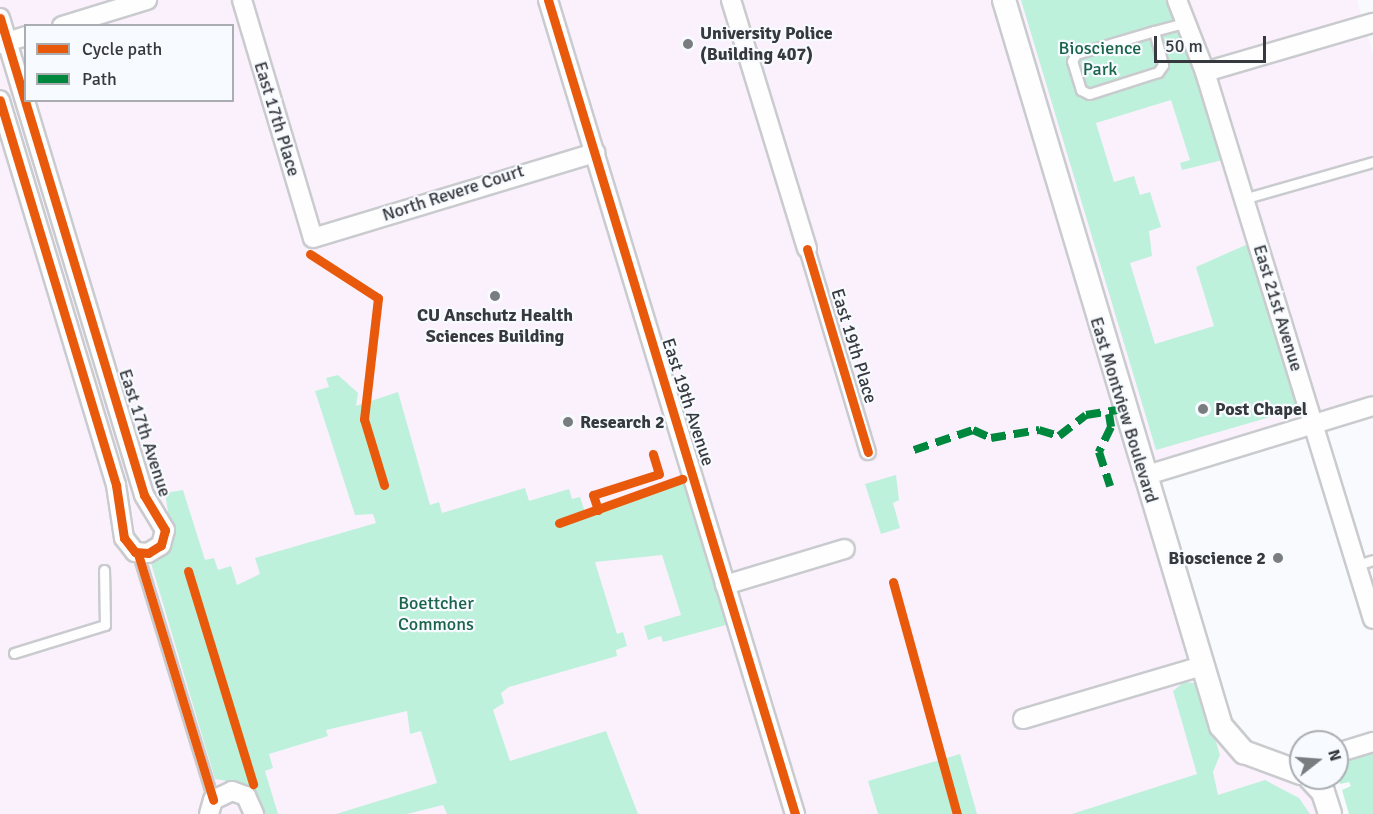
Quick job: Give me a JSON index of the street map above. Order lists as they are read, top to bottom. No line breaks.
{"streets":{"street":["East 17th Place","North Revere Court","East 21st Avenue","East 19th Place","East 19th Avenue","East Montview Boulevard","East 17th Avenue"]},"crossings":[["East 17th Place","North Revere Court"],["North Revere Court","East 19th Avenue"]],"parks":["Bioscience Park","Boettcher Commons"],"places":["University Police (Building 407)","CU Anschutz Health Sciences Building","Post Chapel","Research 2","Bioscience 2"],"legend":["Cycle path","Path"],"scale_bar":"50 m","north":"right"}
